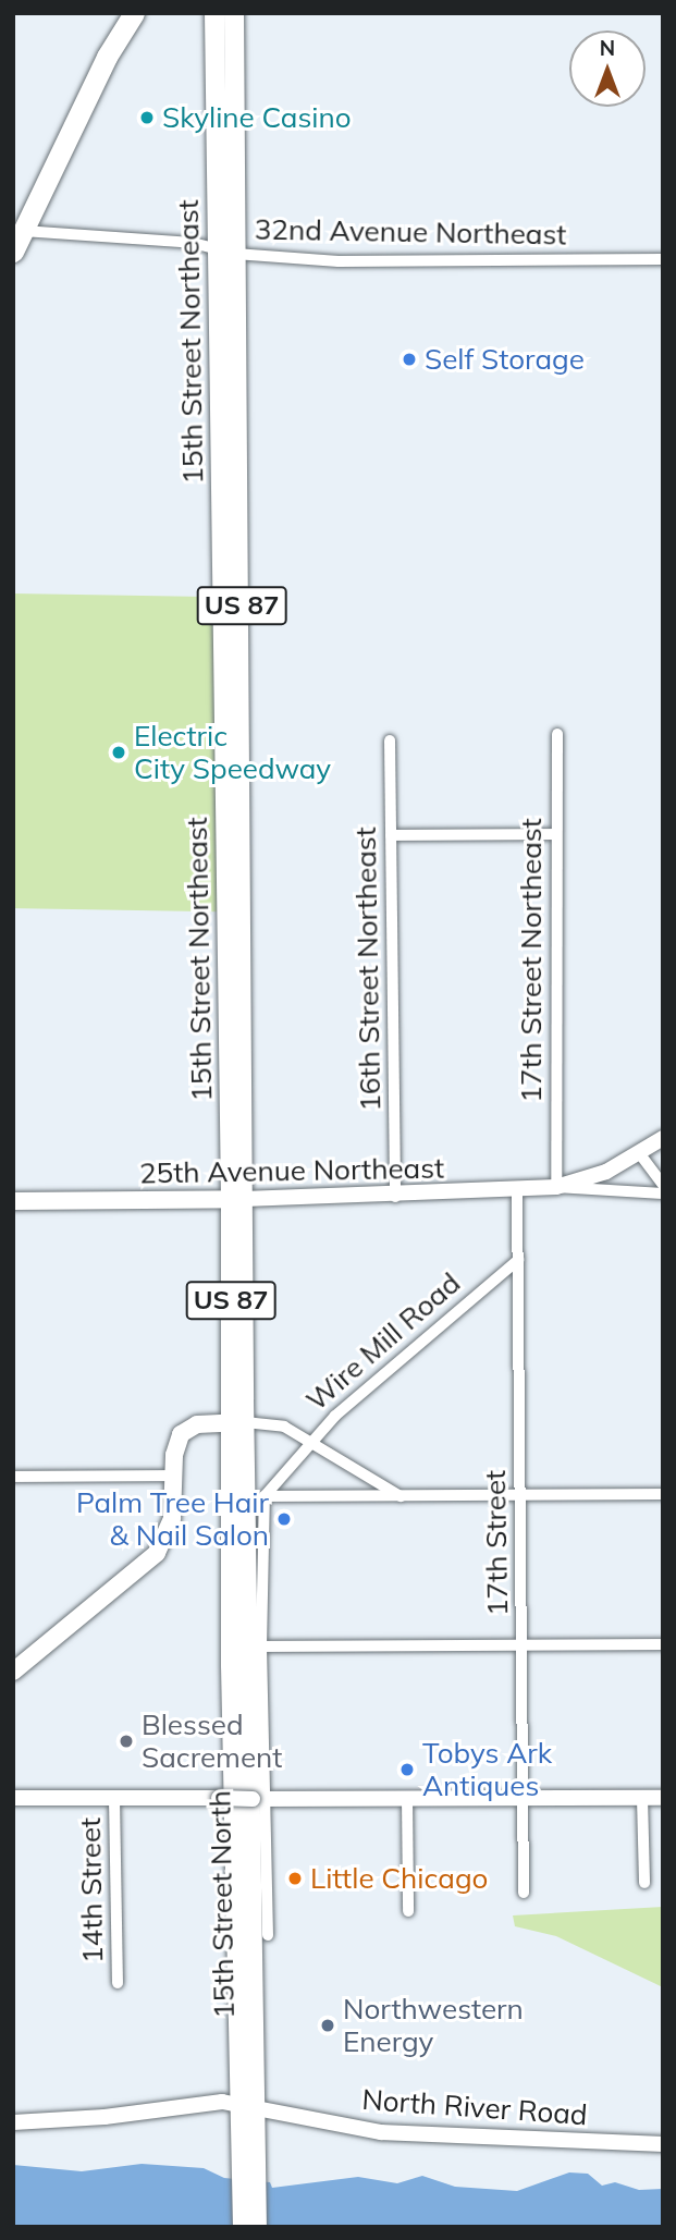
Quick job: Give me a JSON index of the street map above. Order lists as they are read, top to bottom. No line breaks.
{"streets":{"main road":["15th Street Northeast","US 87","25th Avenue Northeast","Wire Mill Road","15th Street North"],"street":["32nd Avenue Northeast","17th Street Northeast","16th Street Northeast","17th Street","14th Street","North River Road"]},"crossings":[["32nd Avenue Northeast","15th Street Northeast"],["15th Street Northeast","25th Avenue Northeast"],["15th Street Northeast","15th Street North"],["17th Street Northeast","25th Avenue Northeast"],["16th Street Northeast","25th Avenue Northeast"],["25th Avenue Northeast","17th Street"],["Wire Mill Road","17th Street"],["Wire Mill Road","15th Street North"],["15th Street North","North River Road"]],"places":["Skyline Casino","Self Storage","Electric City Speedway","Palm Tree Hair & Nail Salon","Blessed Sacrement","Tobys Ark Antiques","Little Chicago","Northwestern Energy"],"north":"top"}
